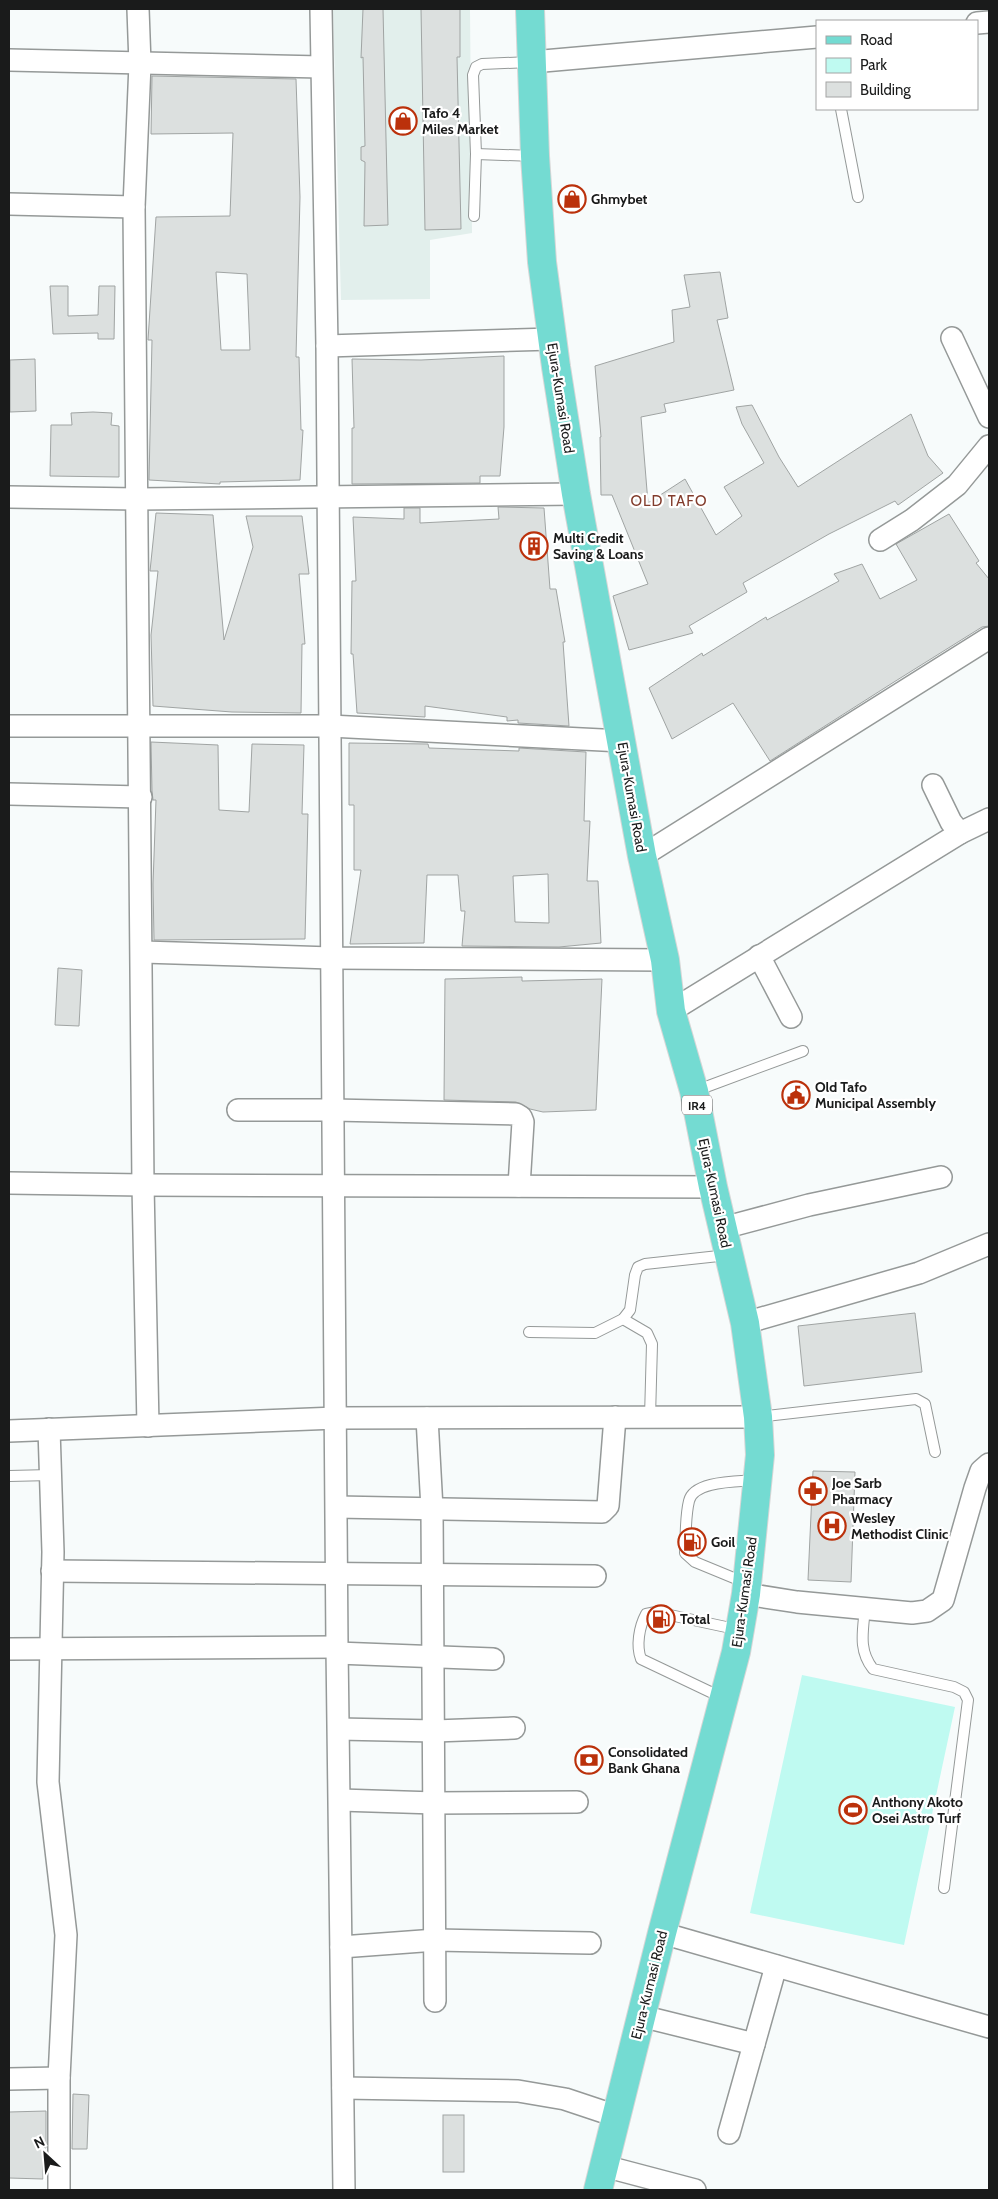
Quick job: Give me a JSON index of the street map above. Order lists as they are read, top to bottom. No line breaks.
{"streets":{"main road":["Ejura-Kumasi Road","IR4"]},"districts":["OLD TAFO"],"places":{"shop":["Tafo 4 Miles Market","Ghmybet"],"building":["Multi Credit Saving & Loans"],"public building":["Old Tafo Municipal Assembly"],"pharmacy":["Joe Sarb Pharmacy"],"hospital":["Wesley Methodist Clinic"],"fuel station":["Goil","Total"],"bank":["Consolidated Bank Ghana"],"sports":["Anthony Akoto Osei Astro Turf"]},"legend":["Road","Park","Building"],"north":"top left"}
